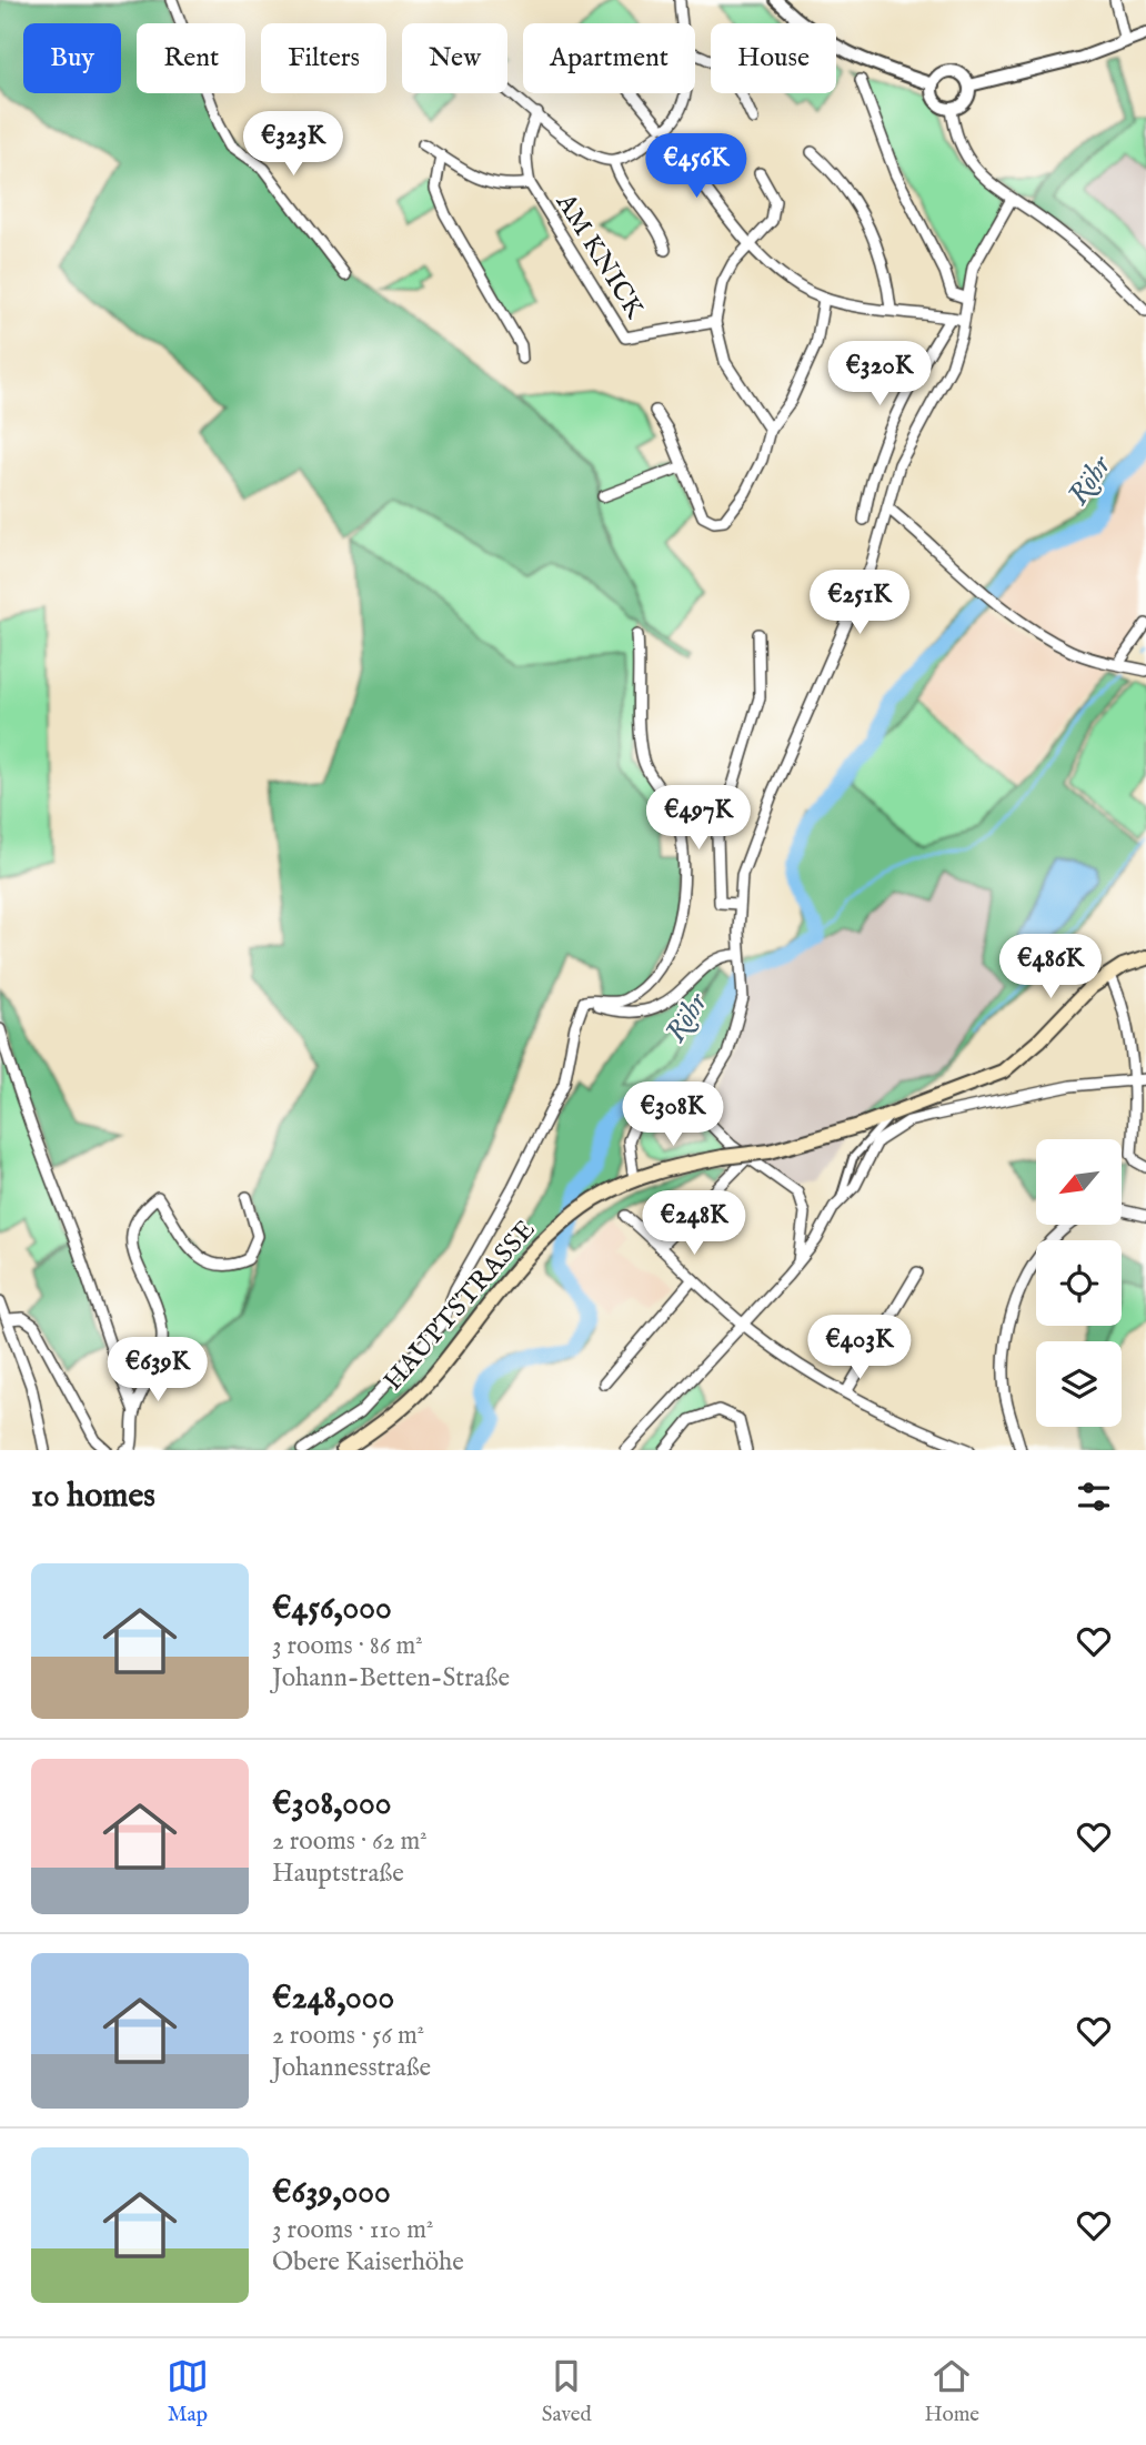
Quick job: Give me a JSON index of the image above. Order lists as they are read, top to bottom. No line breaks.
{"streets":{"main road":["HAUPTSTRASSE"],"street":["AM KNICK"]},"water":["Röhr"],"north":"bottom left","page":{"chip":["Buy","Rent","Filters","New","Apartment","House"],"price":["€323K","€456K","€320K","€251K","€497K","€486K","€308K","€248K","€403K","€639K"],"heading":"10 homes","list":[{"name":"€456,000","note":"3 rooms · 86 m² · Johann-Betten-Straße"},{"name":"€308,000","note":"2 rooms · 62 m² · Hauptstraße"},{"name":"€248,000","note":"2 rooms · 56 m² · Johannesstraße"},{"name":"€639,000","note":"3 rooms · 110 m² · Obere Kaiserhöhe"}],"tabs":["Map","Saved","Home"]}}
